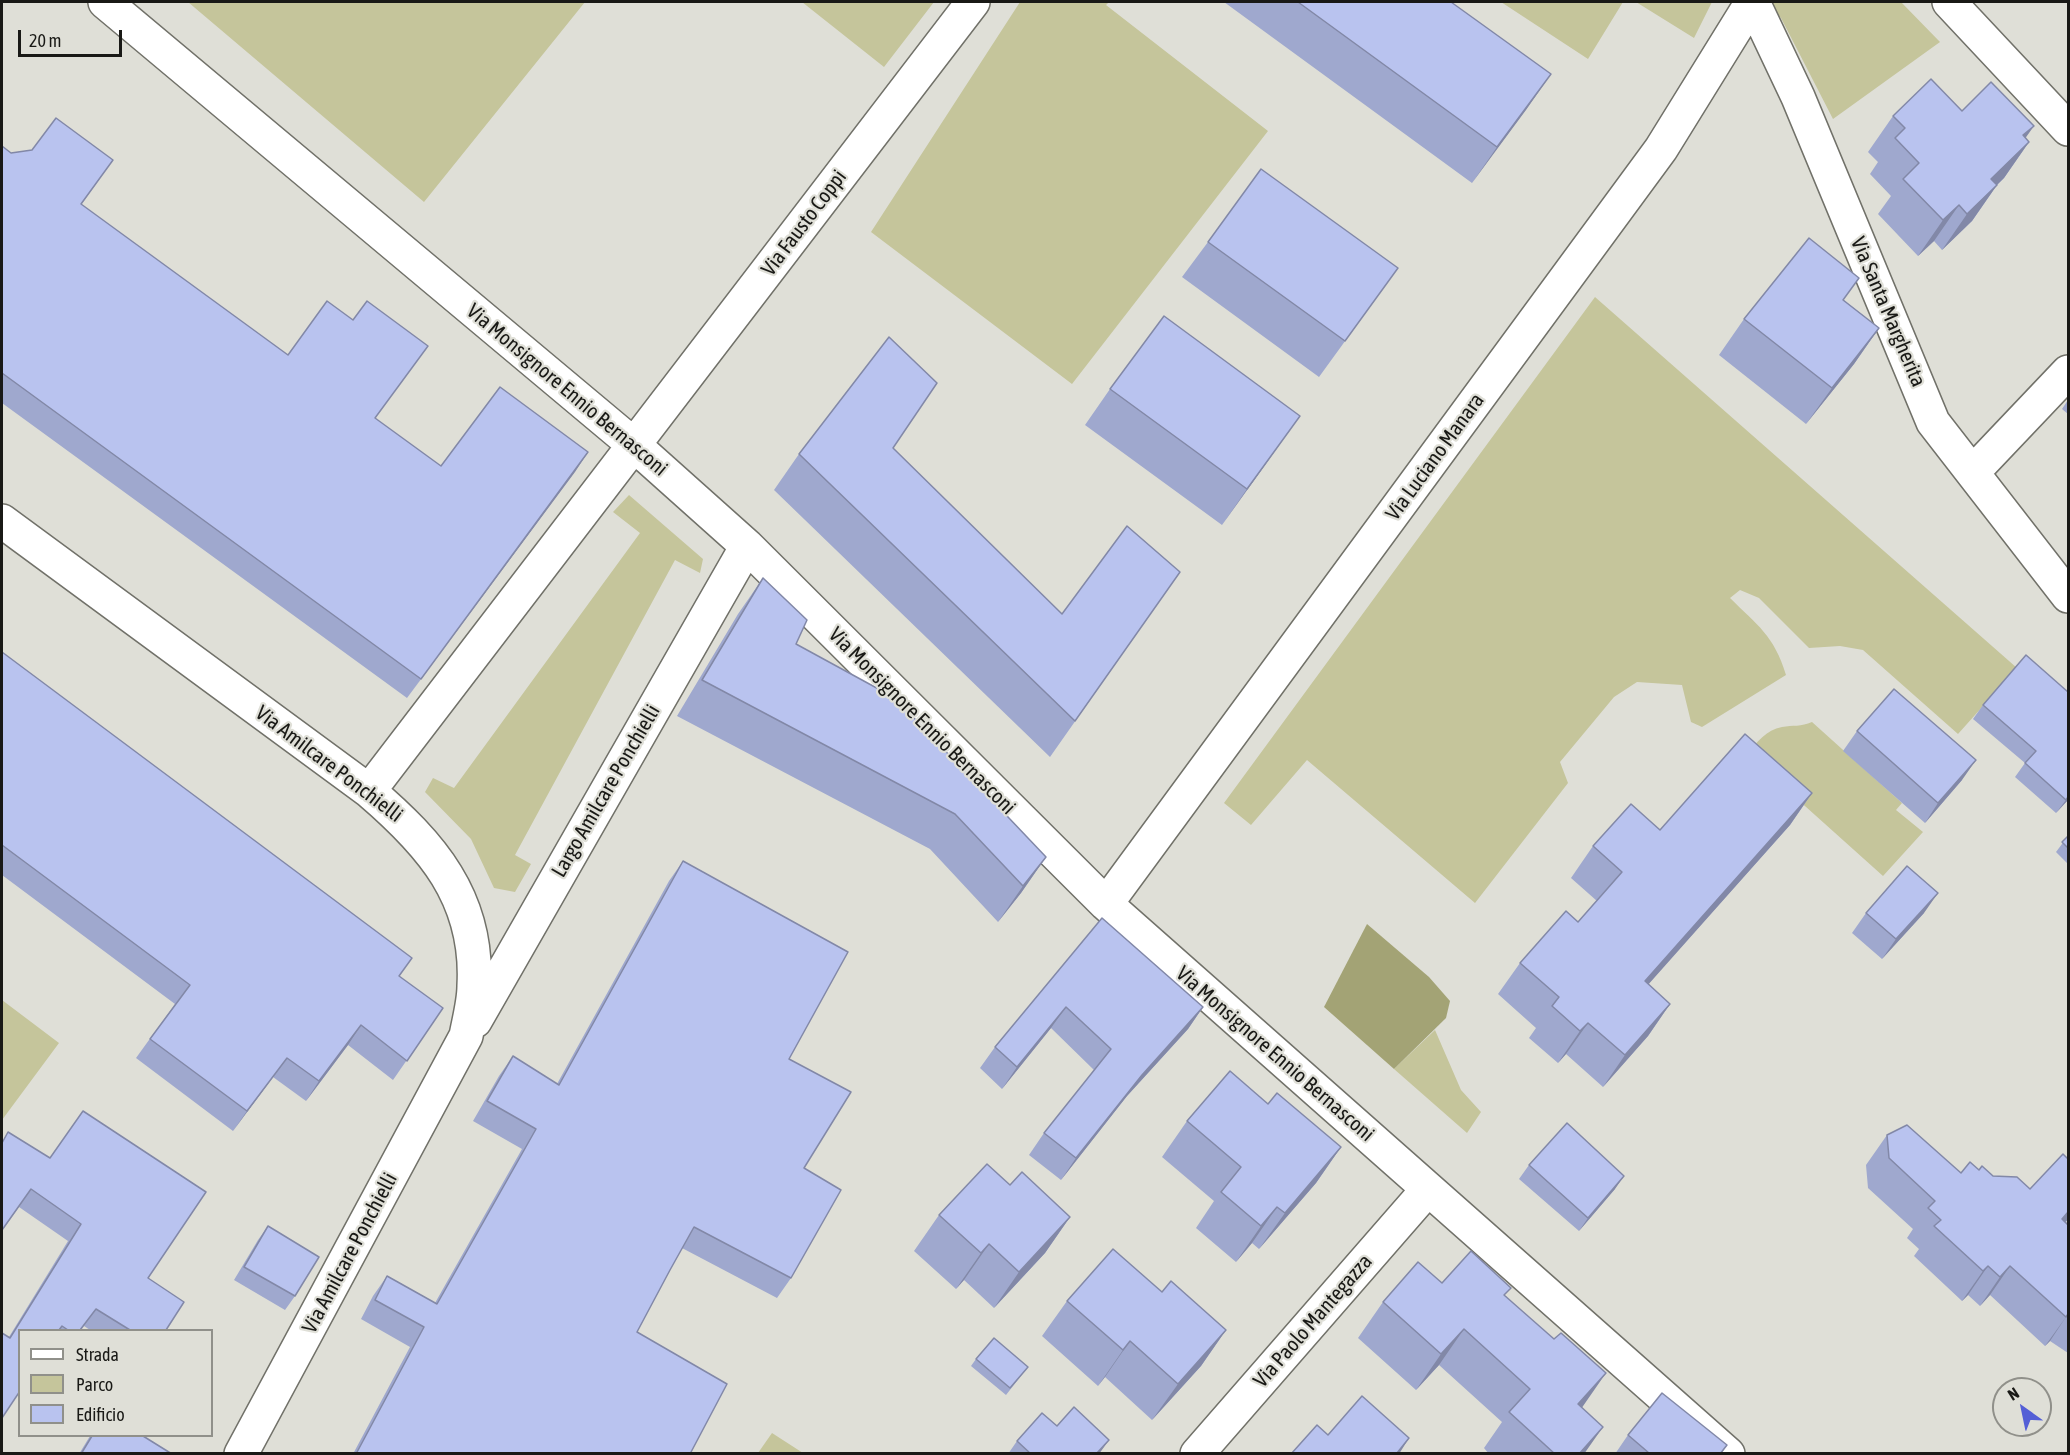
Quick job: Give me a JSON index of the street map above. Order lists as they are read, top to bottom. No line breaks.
{"streets":{"street":["Via Fausto Coppi","Via Santa Margherita","Via Monsignore Ennio Bernasconi","Via Luciano Manara","Via Amilcare Ponchielli","Largo Amilcare Ponchielli","Via Paolo Mantegazza"]},"crossings":[["Via Fausto Coppi","Via Monsignore Ennio Bernasconi"],["Via Santa Margherita","Via Luciano Manara"],["Via Monsignore Ennio Bernasconi","Via Luciano Manara"],["Via Monsignore Ennio Bernasconi","Largo Amilcare Ponchielli"],["Via Monsignore Ennio Bernasconi","Via Paolo Mantegazza"],["Via Amilcare Ponchielli","Largo Amilcare Ponchielli"]],"legend":["Strada","Parco","Edificio"],"scale_bar":"20 m","north":"top left"}
